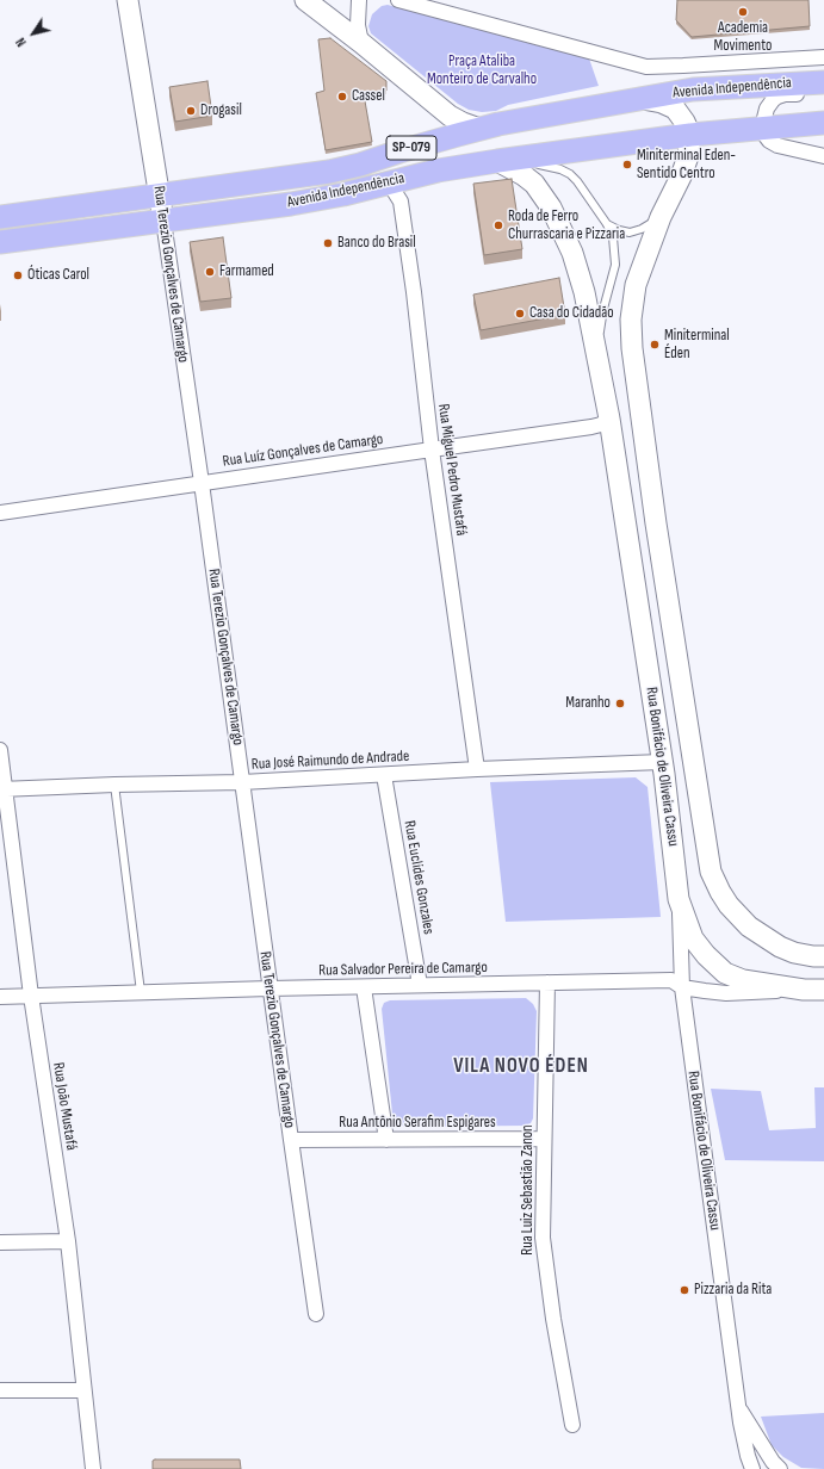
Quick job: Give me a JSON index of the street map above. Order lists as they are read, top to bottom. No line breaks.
{"streets":{"main road":["Avenida Independência","SP-079","Rua Terezio Gonçalves de Camargo","Rua Bonifácio de Oliveira Cassu"],"street":["Rua Luíz Gonçalves de Camargo","Rua Miguel Pedro Mustafá","Rua José Raimundo de Andrade","Rua Euclides Gonzales","Rua Salvador Pereira de Camargo","Rua João Mustafá","Rua Antônio Serafim Espigares","Rua Luiz Sebastião Zanon"]},"crossings":[["Avenida Independência","Rua Terezio Gonçalves de Camargo"],["Avenida Independência","Rua Miguel Pedro Mustafá"],["Avenida Independência","Rua Bonifácio de Oliveira Cassu"],["Rua Terezio Gonçalves de Camargo","Rua Luíz Gonçalves de Camargo"],["Rua Terezio Gonçalves de Camargo","Rua José Raimundo de Andrade"],["Rua Terezio Gonçalves de Camargo","Rua Salvador Pereira de Camargo"],["Rua Terezio Gonçalves de Camargo","Rua Antônio Serafim Espigares"],["Rua Luíz Gonçalves de Camargo","Rua Miguel Pedro Mustafá"],["Rua Luíz Gonçalves de Camargo","Rua Bonifácio de Oliveira Cassu"],["Rua Miguel Pedro Mustafá","Rua José Raimundo de Andrade"],["Rua José Raimundo de Andrade","Rua Bonifácio de Oliveira Cassu"],["Rua José Raimundo de Andrade","Rua Euclides Gonzales"],["Rua José Raimundo de Andrade","Rua João Mustafá"],["Rua Bonifácio de Oliveira Cassu","Rua Salvador Pereira de Camargo"],["Rua Euclides Gonzales","Rua Salvador Pereira de Camargo"],["Rua Salvador Pereira de Camargo","Rua João Mustafá"],["Rua Salvador Pereira de Camargo","Rua Luiz Sebastião Zanon"],["Rua Antônio Serafim Espigares","Rua Luiz Sebastião Zanon"]],"districts":["VILA NOVO ÉDEN"],"parks":["Praça Ataliba Monteiro de Carvalho"],"places":["Academia Movimento","Cassel","Drogasil","Miniterminal Eden- Sentido Centro","Roda de Ferro Churrascaria e Pizzaria","Banco do Brasil","Farmamed","Óticas Carol","Casa do Cidadão","Miniterminal Éden","Maranho","Pizzaria da Rita"],"north":"bottom left"}
